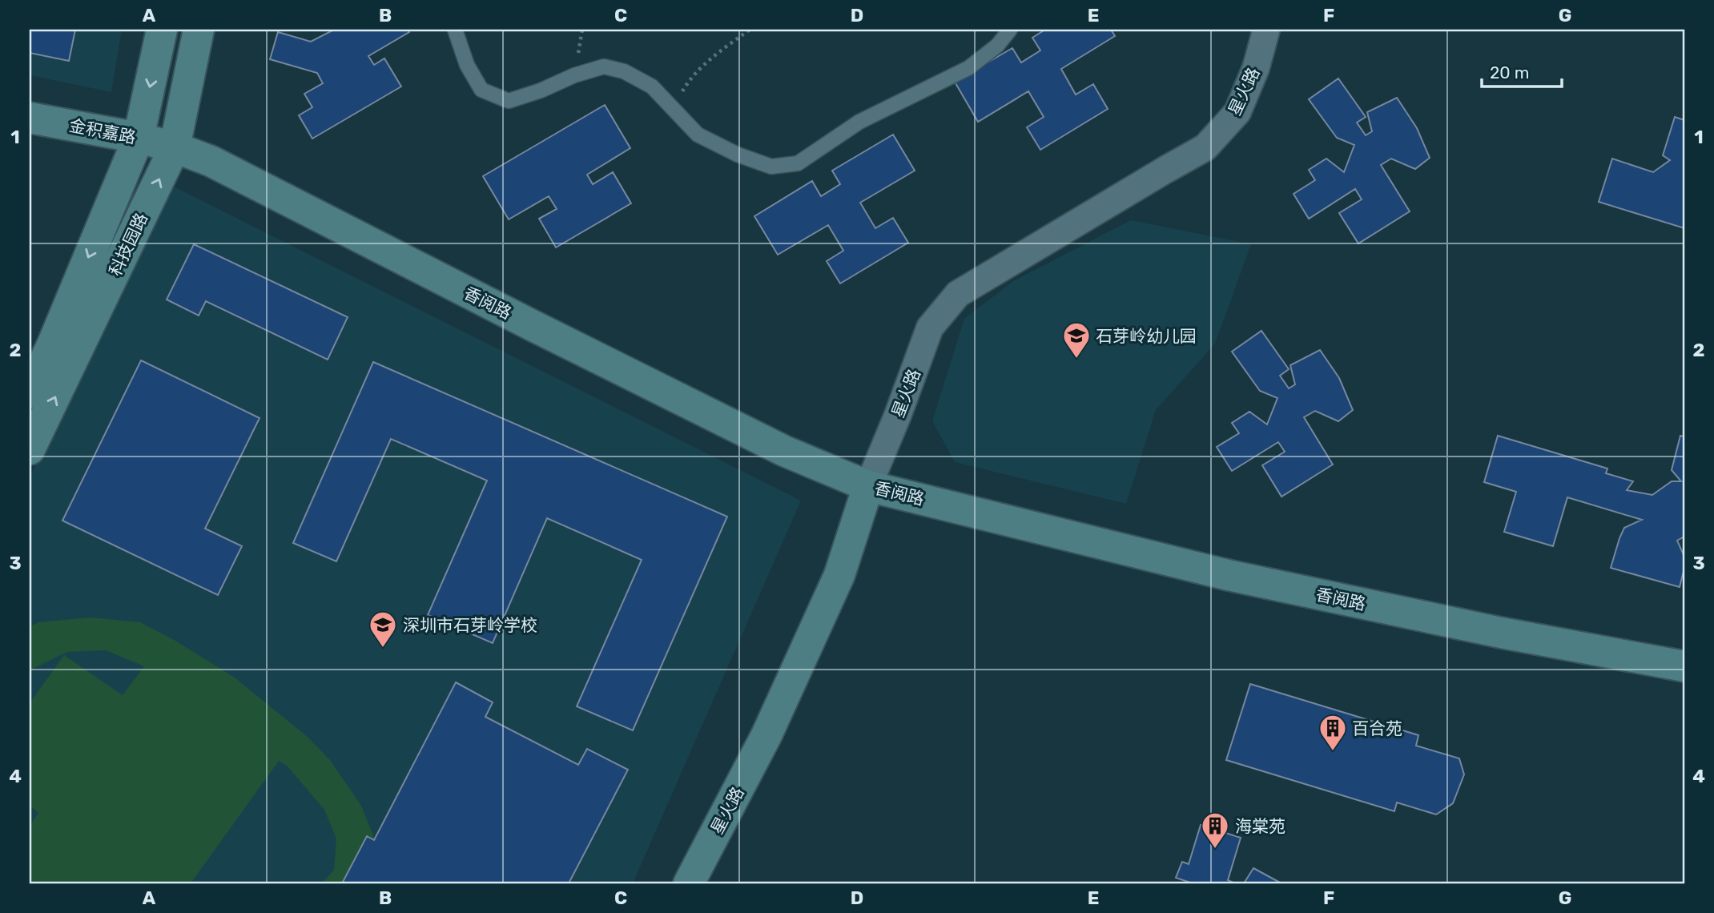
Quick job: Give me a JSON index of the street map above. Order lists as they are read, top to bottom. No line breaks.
{"streets":{"street":["星火路","金积嘉路","科技园路","香阅路"]},"crossings":[["星火路","香阅路"],["金积嘉路","科技园路"],["金积嘉路","香阅路"],["科技园路","香阅路"]],"places":{"school or university":["石芽岭幼儿园","深圳市石芽岭学校"],"building":["百合苑","海棠苑"]},"scale_bar":"20 m","grid":{"columns":["A","B","C","D","E","F","G"],"rows":["1","2","3","4"]}}
